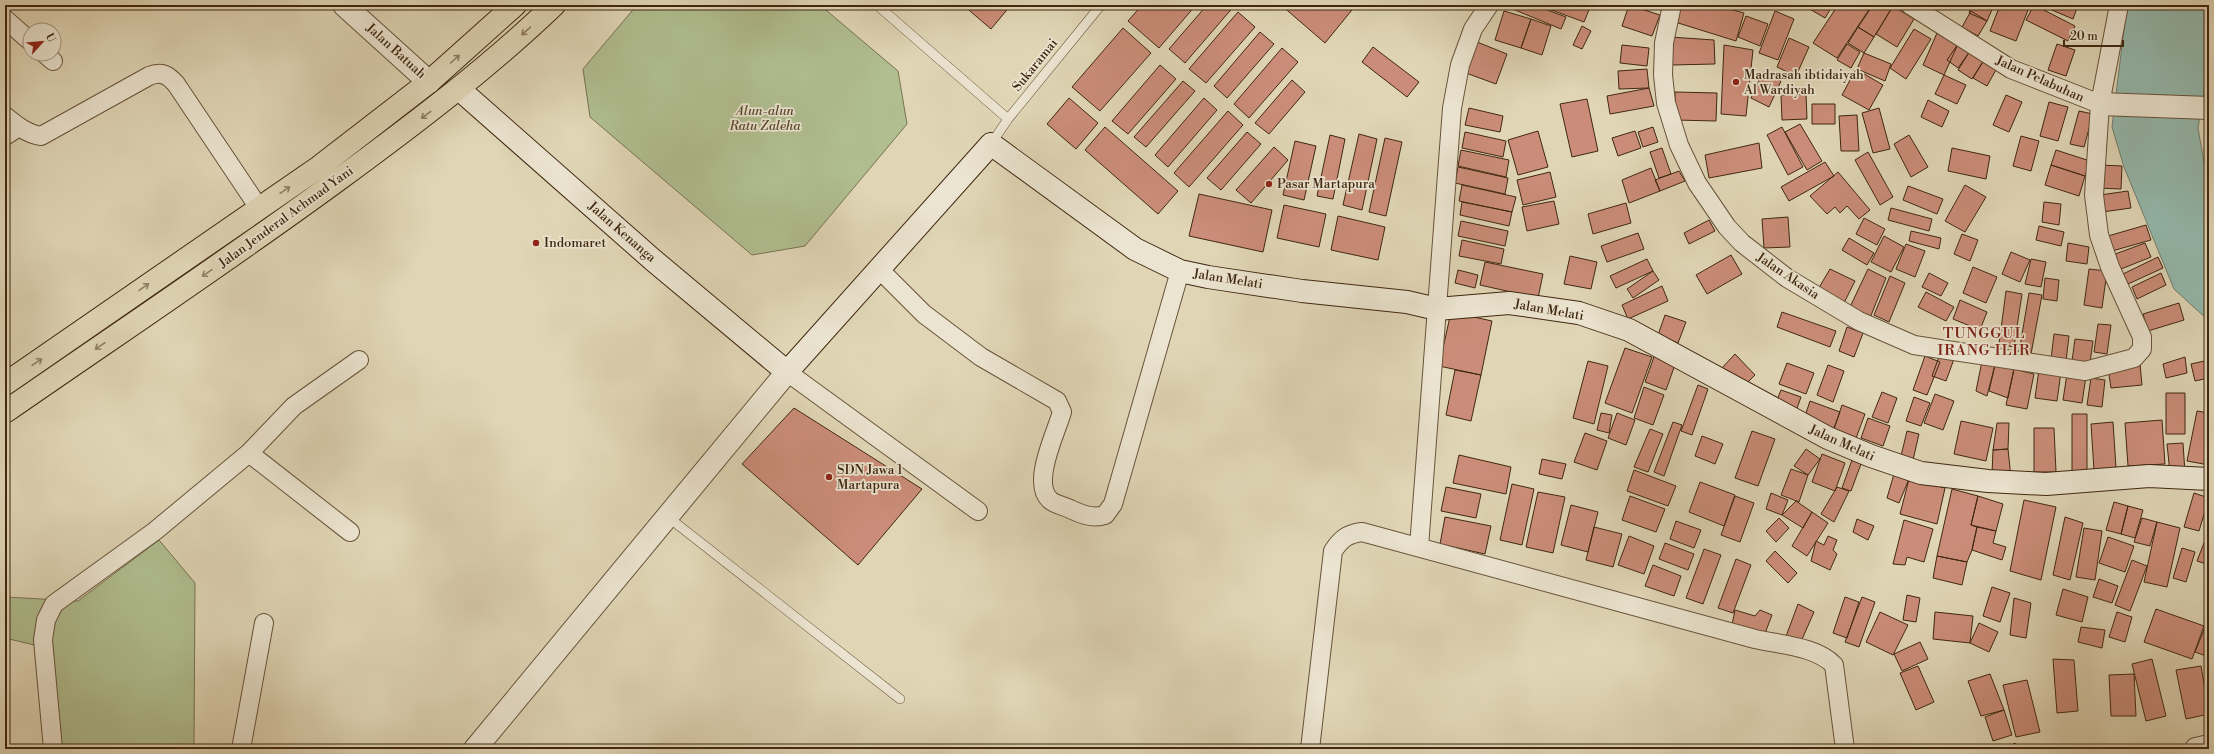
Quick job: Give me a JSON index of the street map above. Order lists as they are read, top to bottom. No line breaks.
{"streets":{"highway":["Jalan Jenderal Achmad Yani"],"main road":["Jalan Batuah","Jalan Kenanga","Jalan Melati"],"street":["Jalan Pelabuhan","Jalan Akasia"],"lane":["Sukaramai"]},"crossings":[["Jalan Batuah","Jalan Jenderal Achmad Yani"],["Sukaramai","Jalan Melati"],["Jalan Pelabuhan","Jalan Akasia"],["Jalan Jenderal Achmad Yani","Jalan Kenanga"]],"districts":["TUNGGUL IRANG ILIR"],"parks":["Alun-alun Ratu Zaleha"],"places":["Madrasah ibtidaiyah Al Wardiyah","Pasar Martapura","Indomaret","SDN Jawa 1 Martapura"],"scale_bar":"20 m","north":"top right"}
